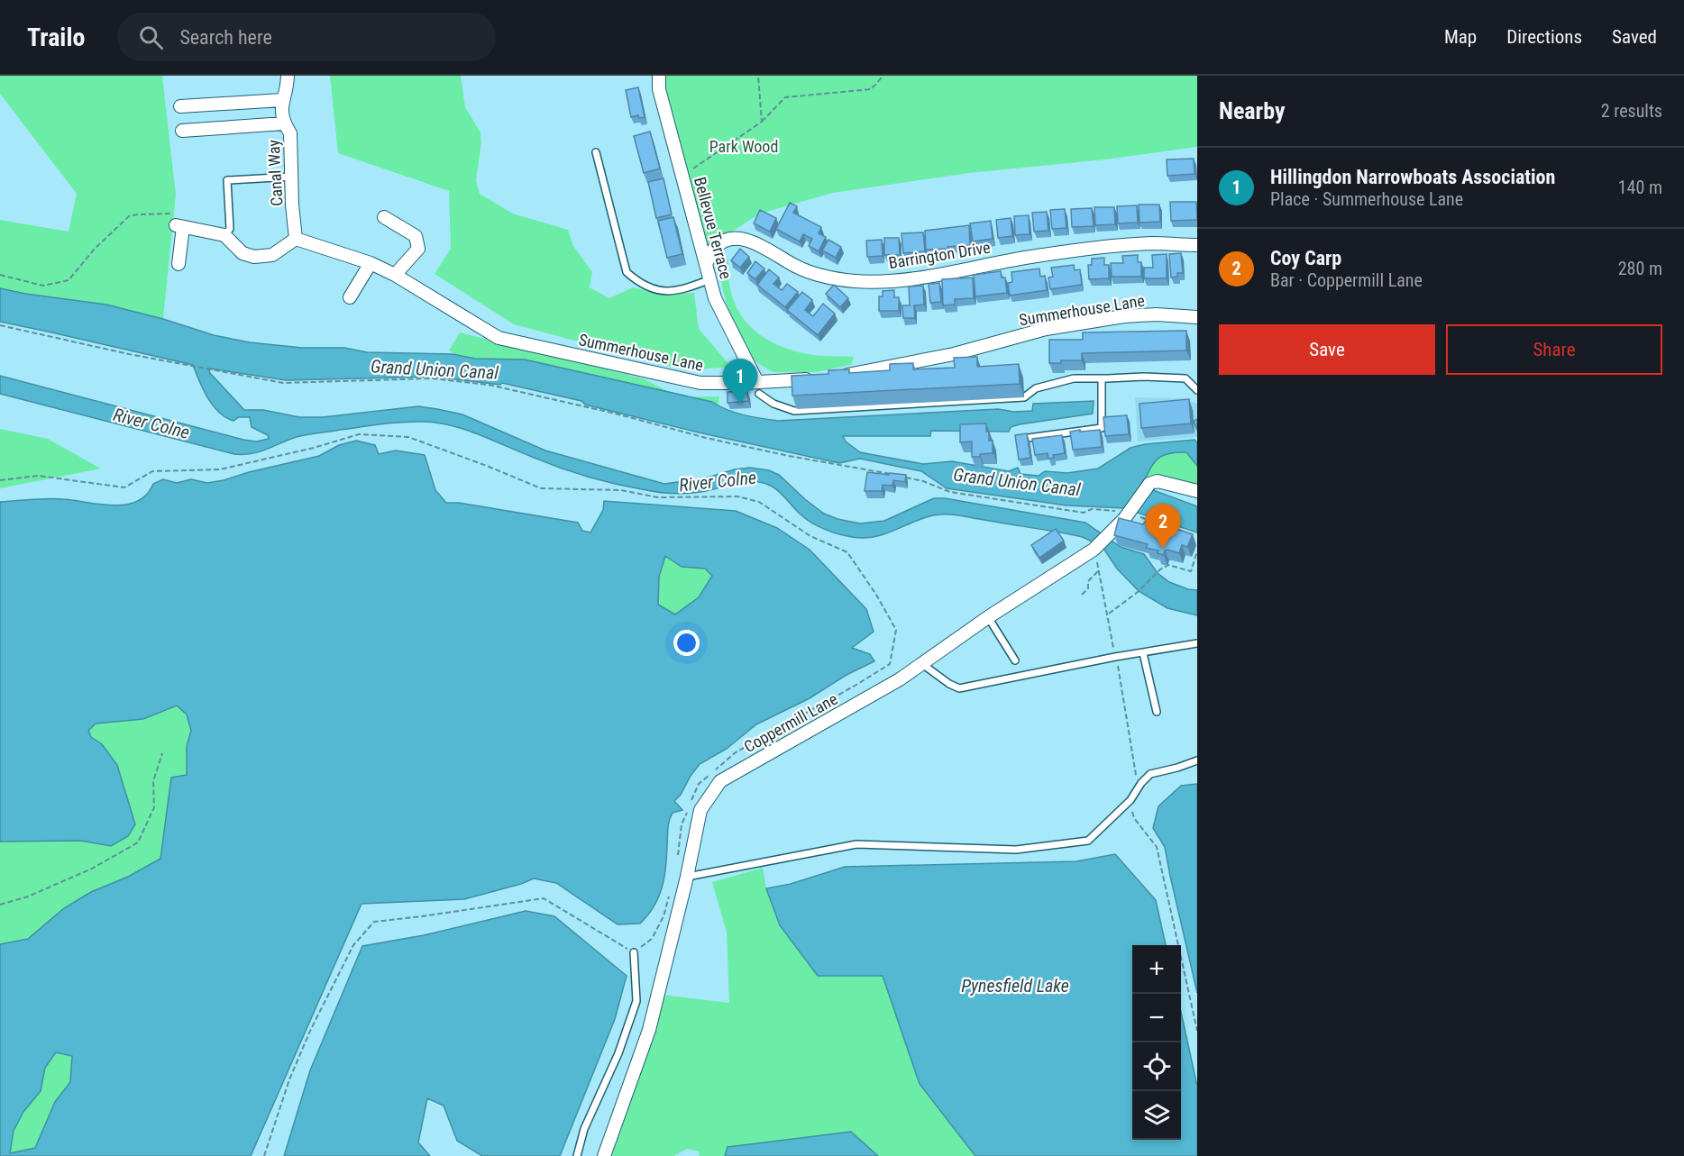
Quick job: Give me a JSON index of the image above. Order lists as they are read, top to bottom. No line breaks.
{"streets":{"street":["Canal Way","Bellevue Terrace","Barrington Drive","Summerhouse Lane","Coppermill Lane"]},"crossings":[["Canal Way","Summerhouse Lane"],["Bellevue Terrace","Barrington Drive"],["Bellevue Terrace","Summerhouse Lane"]],"water":["Grand Union Canal","River Colne","Pynesfield Lake"],"parks":["Park Wood"],"page":{"header":"Trailo","search":"Search here","nav":["Map","Directions","Saved"],"heading":["Nearby","2 results"],"list":[{"mark":"1","name":"Hillingdon Narrowboats Association","note":"Place · Summerhouse Lane","value":"140 m"},{"mark":"2","name":"Coy Carp","note":"Bar · Coppermill Lane","value":"280 m"}],"buttons":["Save","Share"],"pins":["1","2"],"map_buttons":["+","−"]}}
